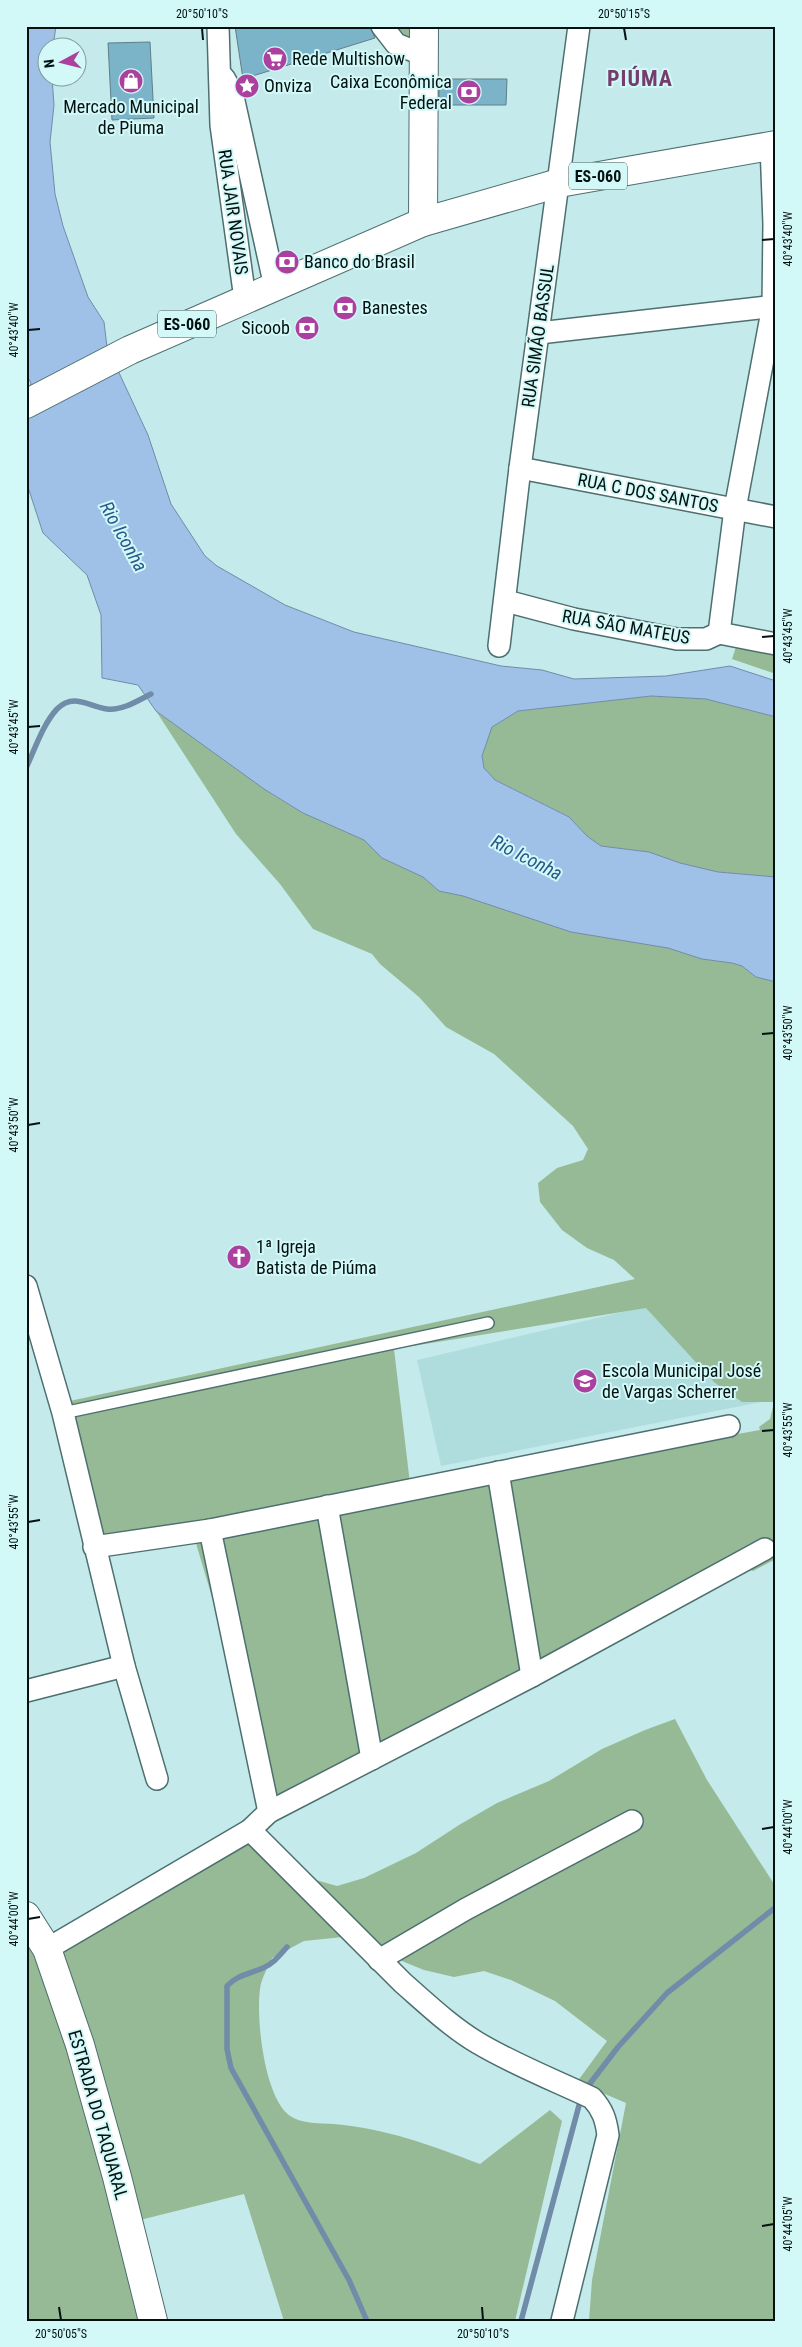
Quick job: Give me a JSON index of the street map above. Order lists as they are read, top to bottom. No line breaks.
{"streets":{"main road":["ES-060","ESTRADA DO TAQUARAL"],"street":["RUA JAIR NOVAIS","RUA SIMÃO BASSUL","RUA C DOS SANTOS","RUA SÃO MATEUS"]},"crossings":[["ES-060","RUA JAIR NOVAIS"],["ES-060","RUA SIMÃO BASSUL"],["RUA SIMÃO BASSUL","RUA C DOS SANTOS"],["RUA SIMÃO BASSUL","RUA SÃO MATEUS"]],"districts":["PIÚMA"],"water":["Rio Iconha"],"places":{"supermarket":["Rede Multishow"],"shop":["Mercado Municipal de Piuma"],"place":["Onviza"],"bank":["Caixa Econômica Federal","Banco do Brasil","Banestes","Sicoob"],"church":["1ª Igreja Batista de Piúma"],"school or university":["Escola Municipal José de Vargas Scherrer"]},"north":"left","coordinates":["20°50'10\"S","20°50'15\"S","40°43'40\"W","40°43'45\"W","40°43'50\"W","40°43'55\"W","40°44'00\"W","40°44'05\"W","20°50'05\"S"]}
